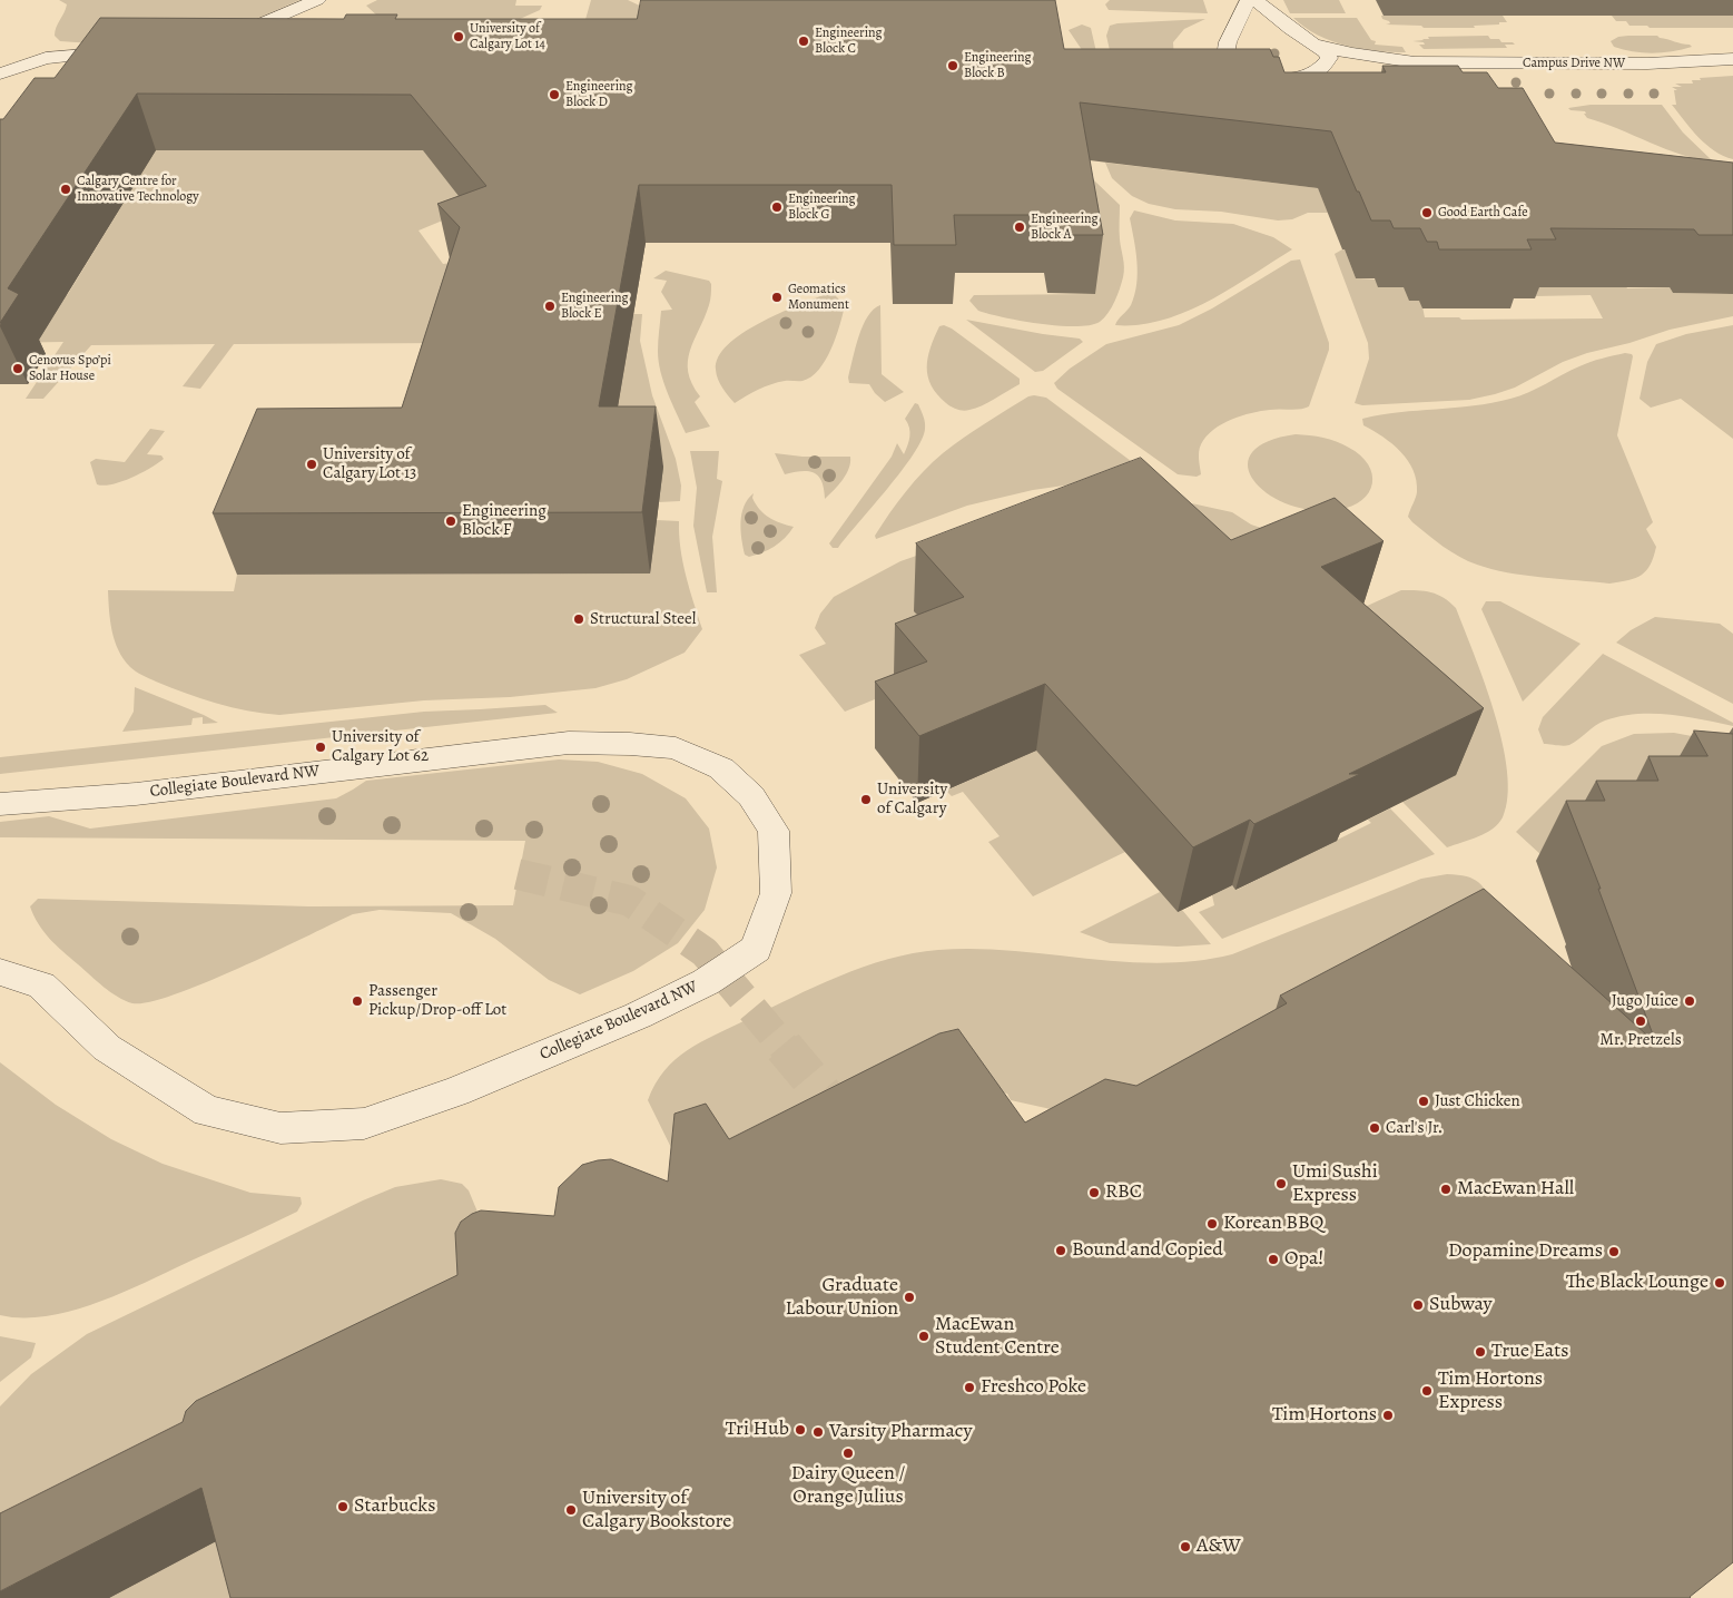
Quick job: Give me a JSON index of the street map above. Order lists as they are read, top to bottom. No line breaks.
{"streets":{"street":["Campus Drive NW","Collegiate Boulevard NW"]},"places":["University of Calgary Lot 14","Engineering Block C","Engineering Block B","Engineering Block D","Calgary Centre for Innovative Technology","Engineering Block G","Good Earth Cafe","Engineering Block A","Geomatics Monument","Engineering Block E","Cenovus Spo’pi Solar House","University of Calgary Lot 13","Engineering Block F","Structural Steel","University of Calgary Lot 62","University of Calgary","Passenger Pickup/Drop-off Lot","Jugo Juice","Mr. Pretzels","Just Chicken","Carl's Jr.","Umi Sushi Express","MacEwan Hall","RBC","Korean BBQ","Bound and Copied","Dopamine Dreams","Opa!","The Black Lounge","Graduate Labour Union","Subway","MacEwan Student Centre","True Eats","Freshco Poke","Tim Hortons Express","Tim Hortons","Tri Hub","Varsity Pharmacy","Dairy Queen / Orange Julius","Starbucks","University of Calgary Bookstore","A&W"]}
